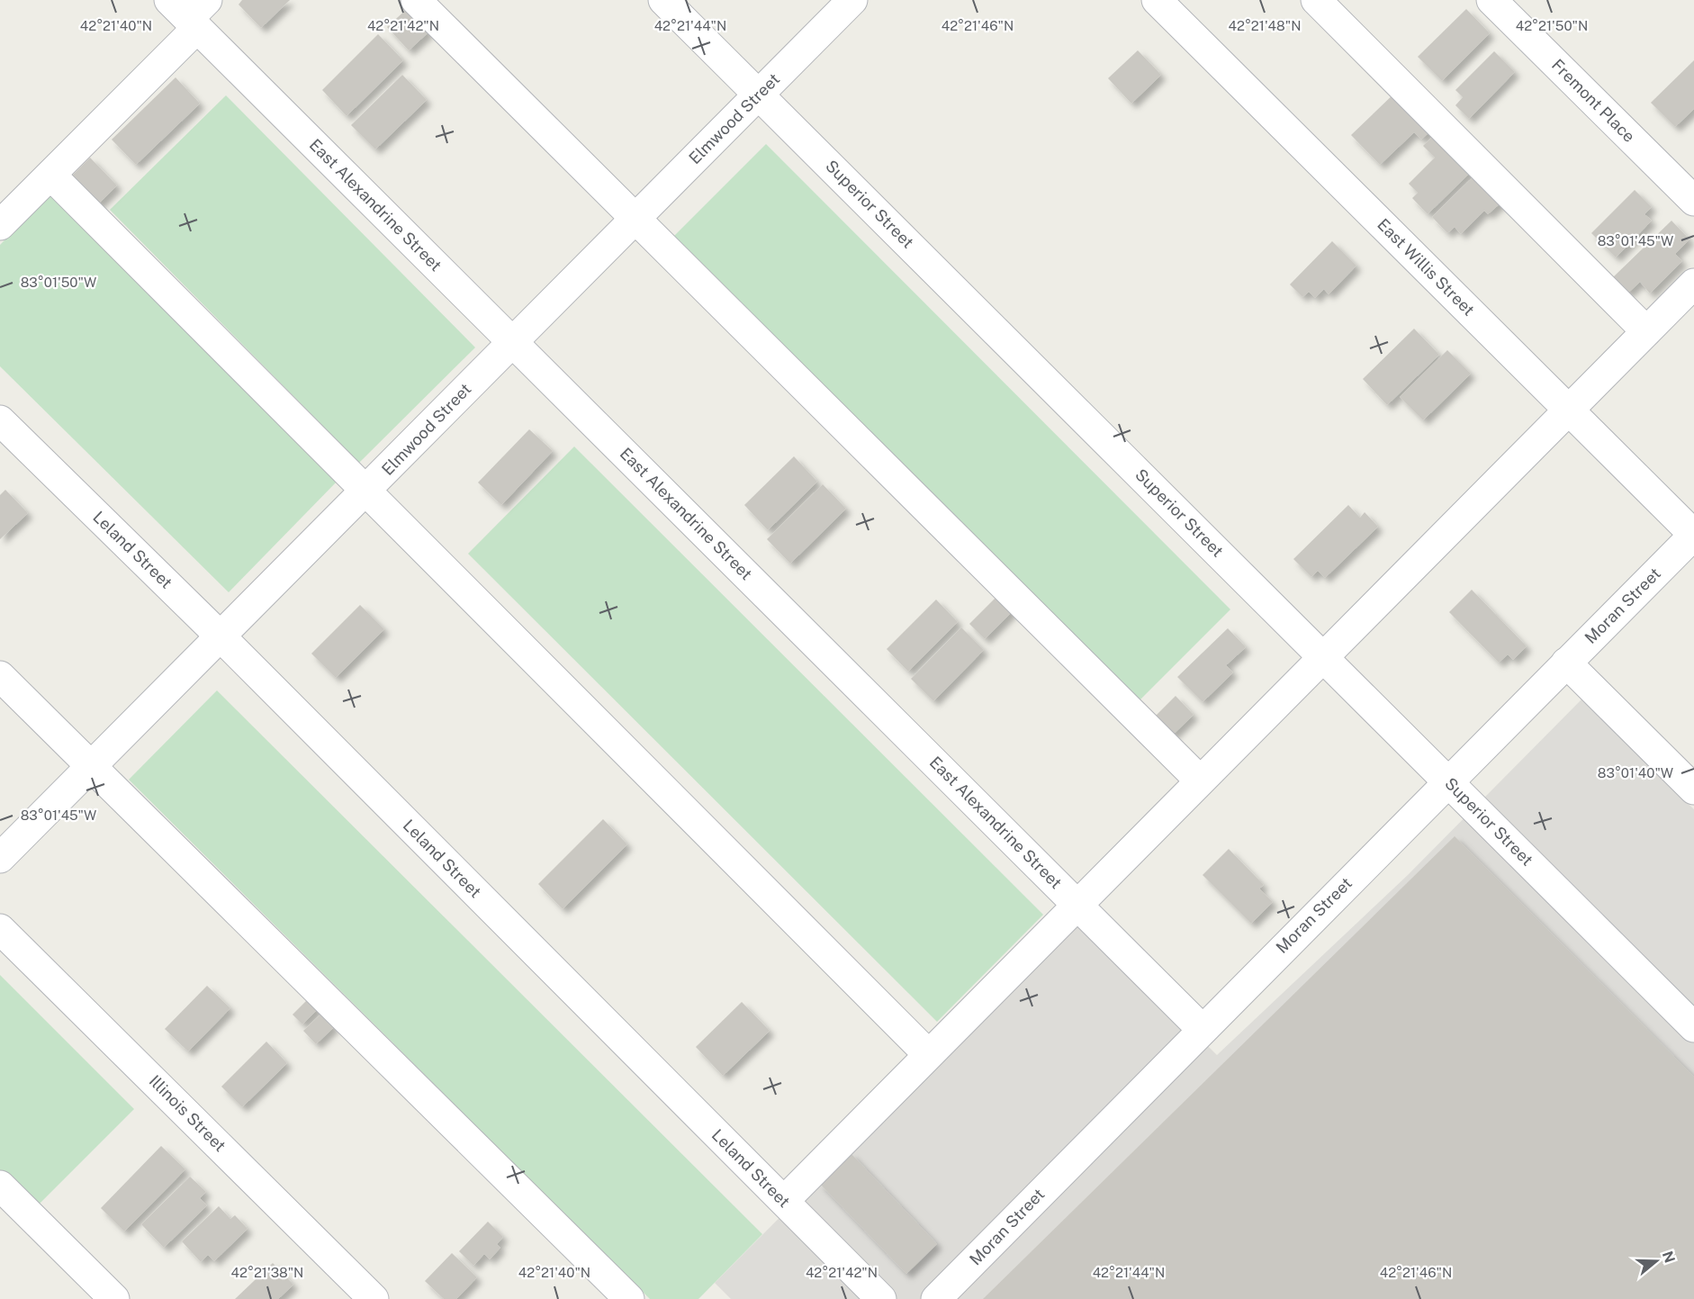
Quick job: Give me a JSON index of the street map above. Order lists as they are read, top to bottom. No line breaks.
{"streets":{"street":["Fremont Place","Elmwood Street","Superior Street","East Alexandrine Street","East Willis Street","Leland Street","Moran Street","Illinois Street"]},"crossings":[["Elmwood Street","Superior Street"],["Elmwood Street","East Alexandrine Street"],["Elmwood Street","Leland Street"],["Superior Street","Moran Street"],["East Alexandrine Street","Moran Street"],["East Willis Street","Moran Street"]],"north":"right","coordinates":["42°21'40\"N","42°21'42\"N","42°21'44\"N","42°21'46\"N","42°21'48\"N","42°21'50\"N","83°01'45\"W","83°01'50\"W","83°01'40\"W","42°21'38\"N"]}
